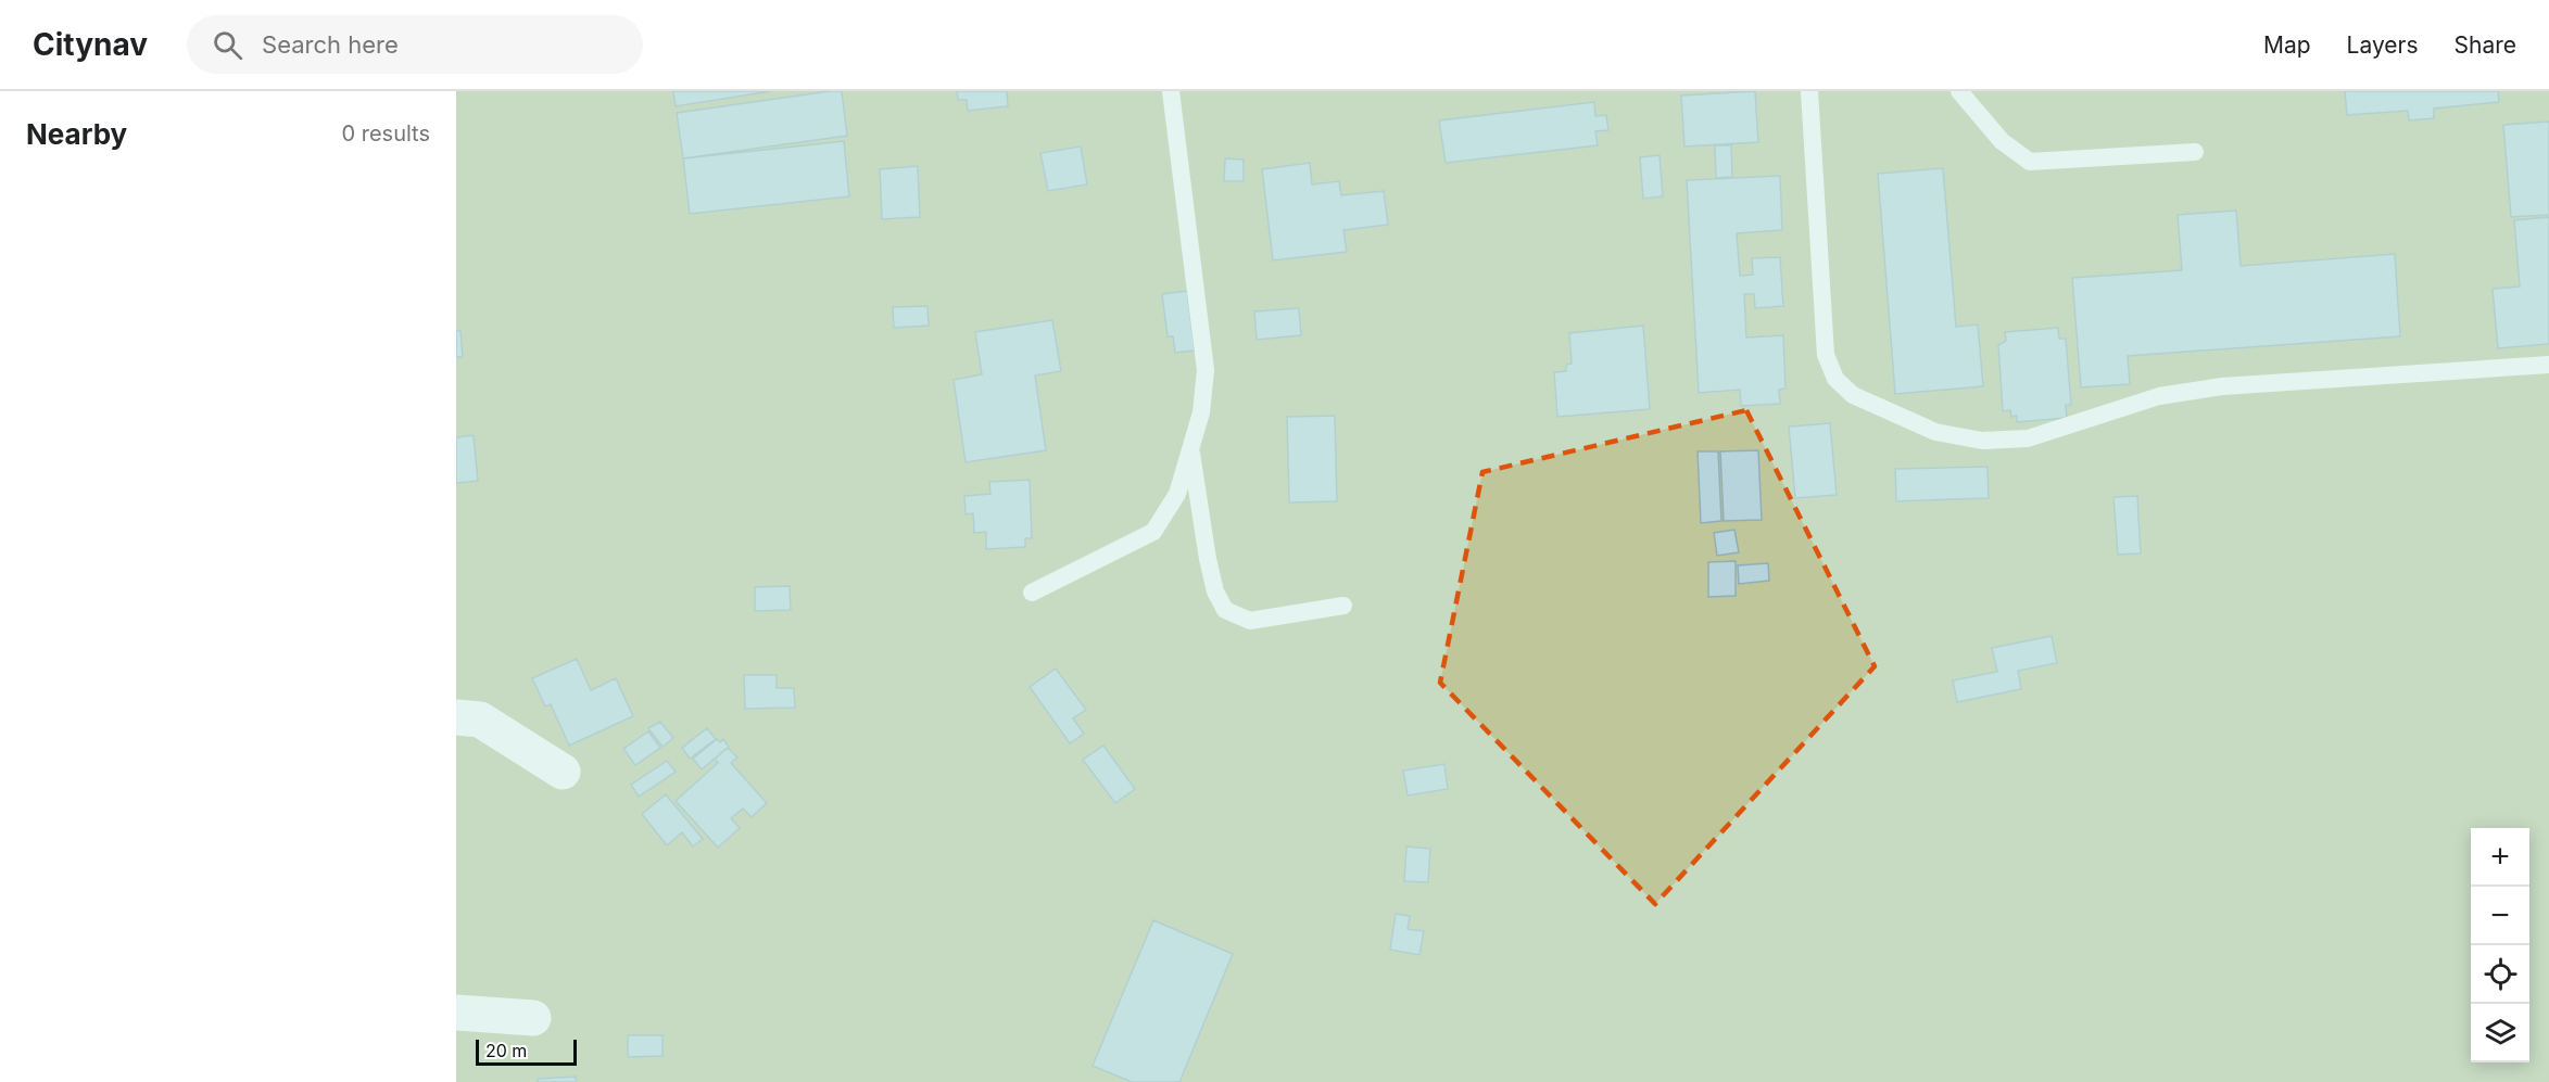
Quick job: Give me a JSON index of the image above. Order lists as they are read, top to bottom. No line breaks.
{"scale_bar":"20 m","page":{"header":"Citynav","search":"Search here","nav":["Map","Layers","Share"],"heading":["Nearby","0 results"],"map_buttons":["+","−"],"scale":"20 m"}}
